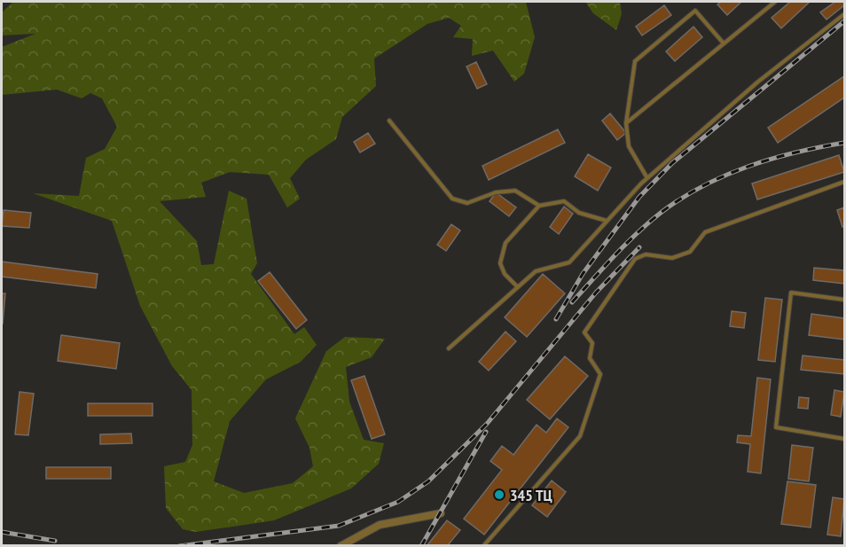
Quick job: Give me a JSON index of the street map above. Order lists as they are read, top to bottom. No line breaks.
{"places":["345 ТЦ"]}
